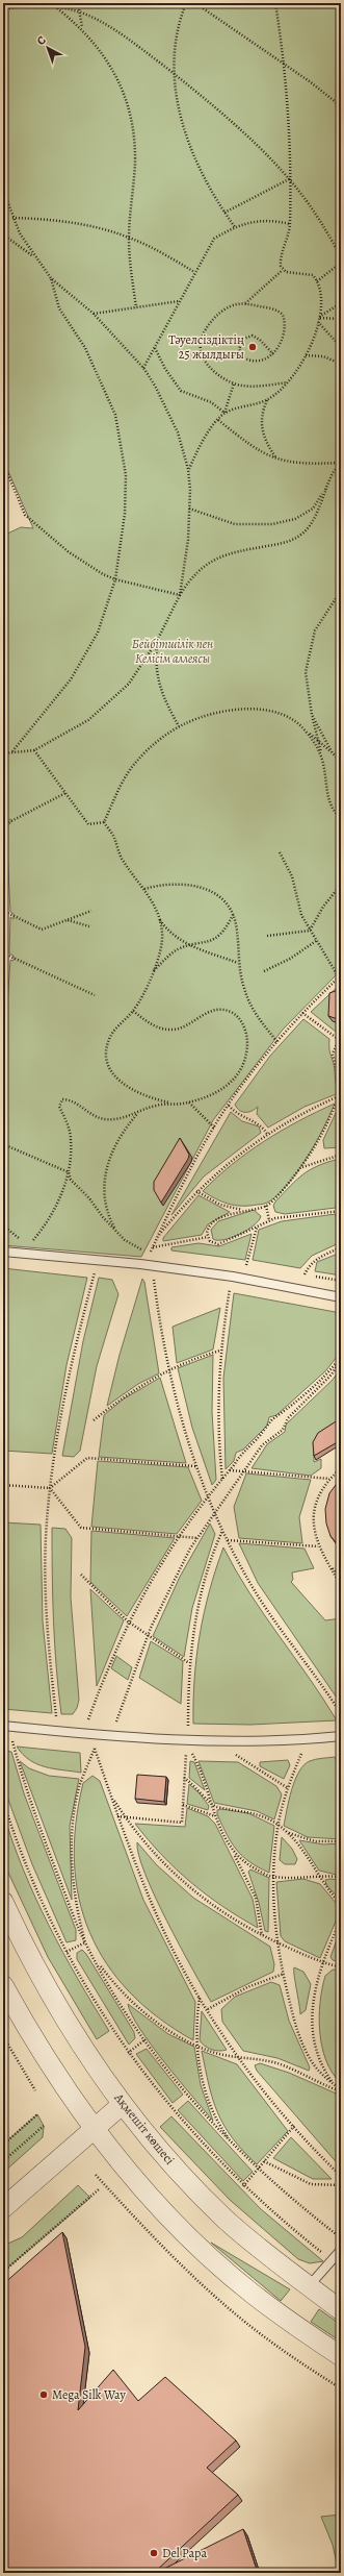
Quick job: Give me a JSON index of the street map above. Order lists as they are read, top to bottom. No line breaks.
{"streets":{"street":["Ақмешіт көшесі"]},"parks":["Бейбітшілік пен Келісім аллеясы"],"places":["Тәуелсіздіктің 25 жылдығы","Mega Silk Way","Del Papa"],"north":"top left"}
